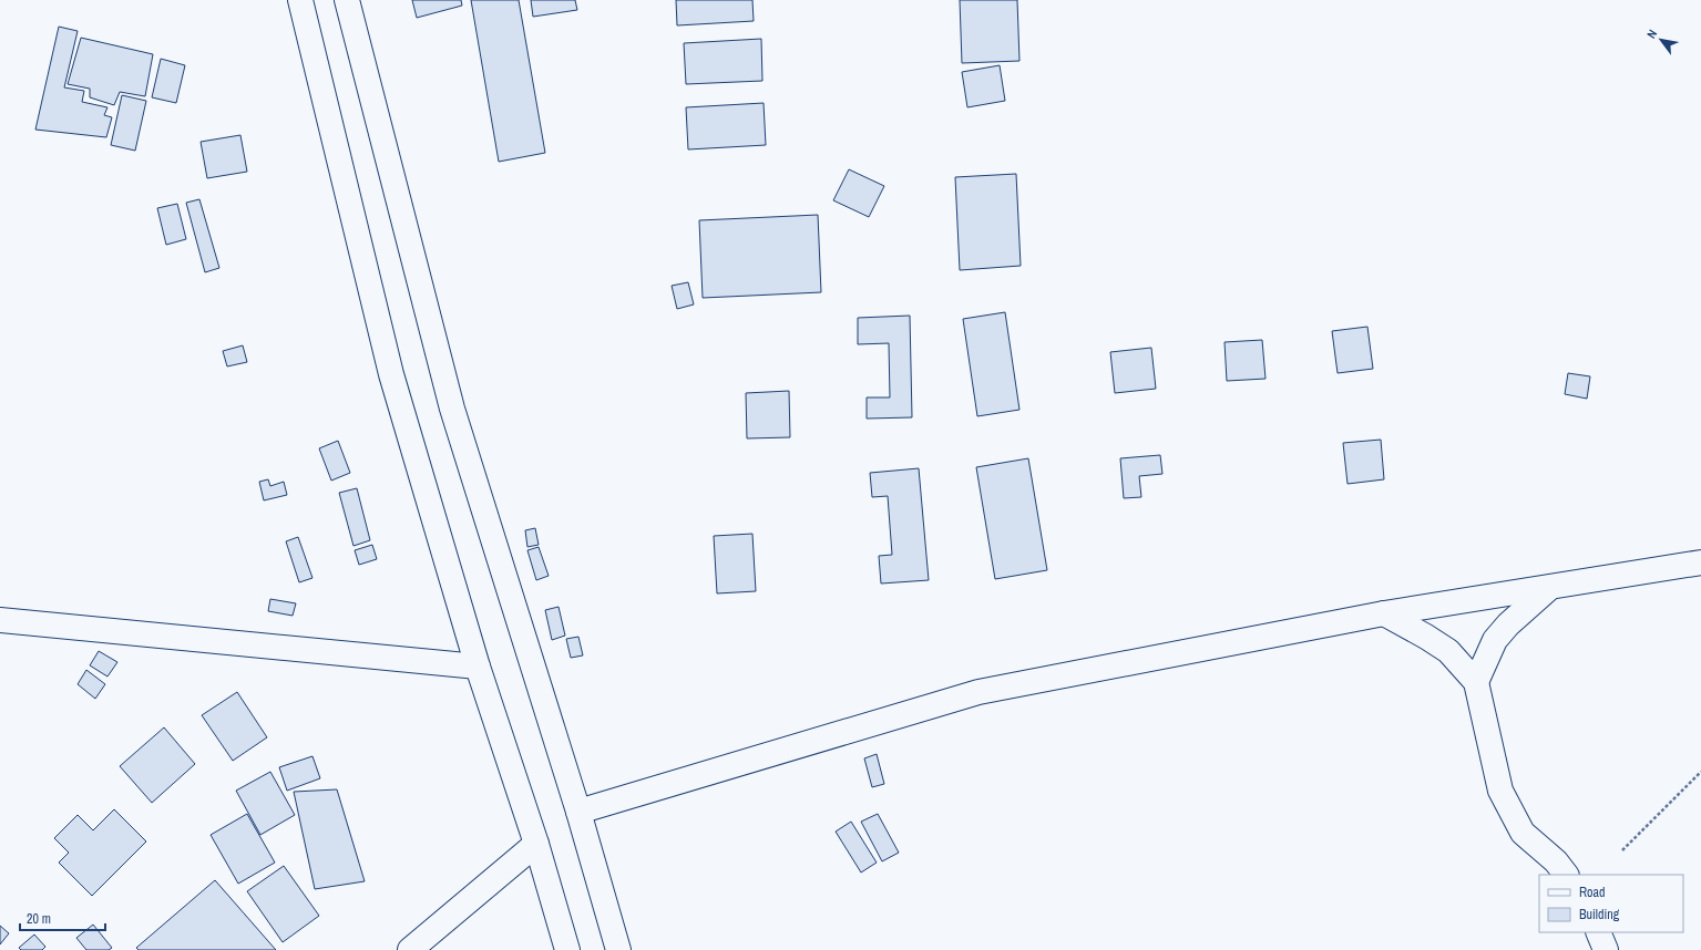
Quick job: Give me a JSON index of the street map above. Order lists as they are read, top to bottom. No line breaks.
{"legend":["Road","Building"],"scale_bar":"20 m","north":"top left"}
